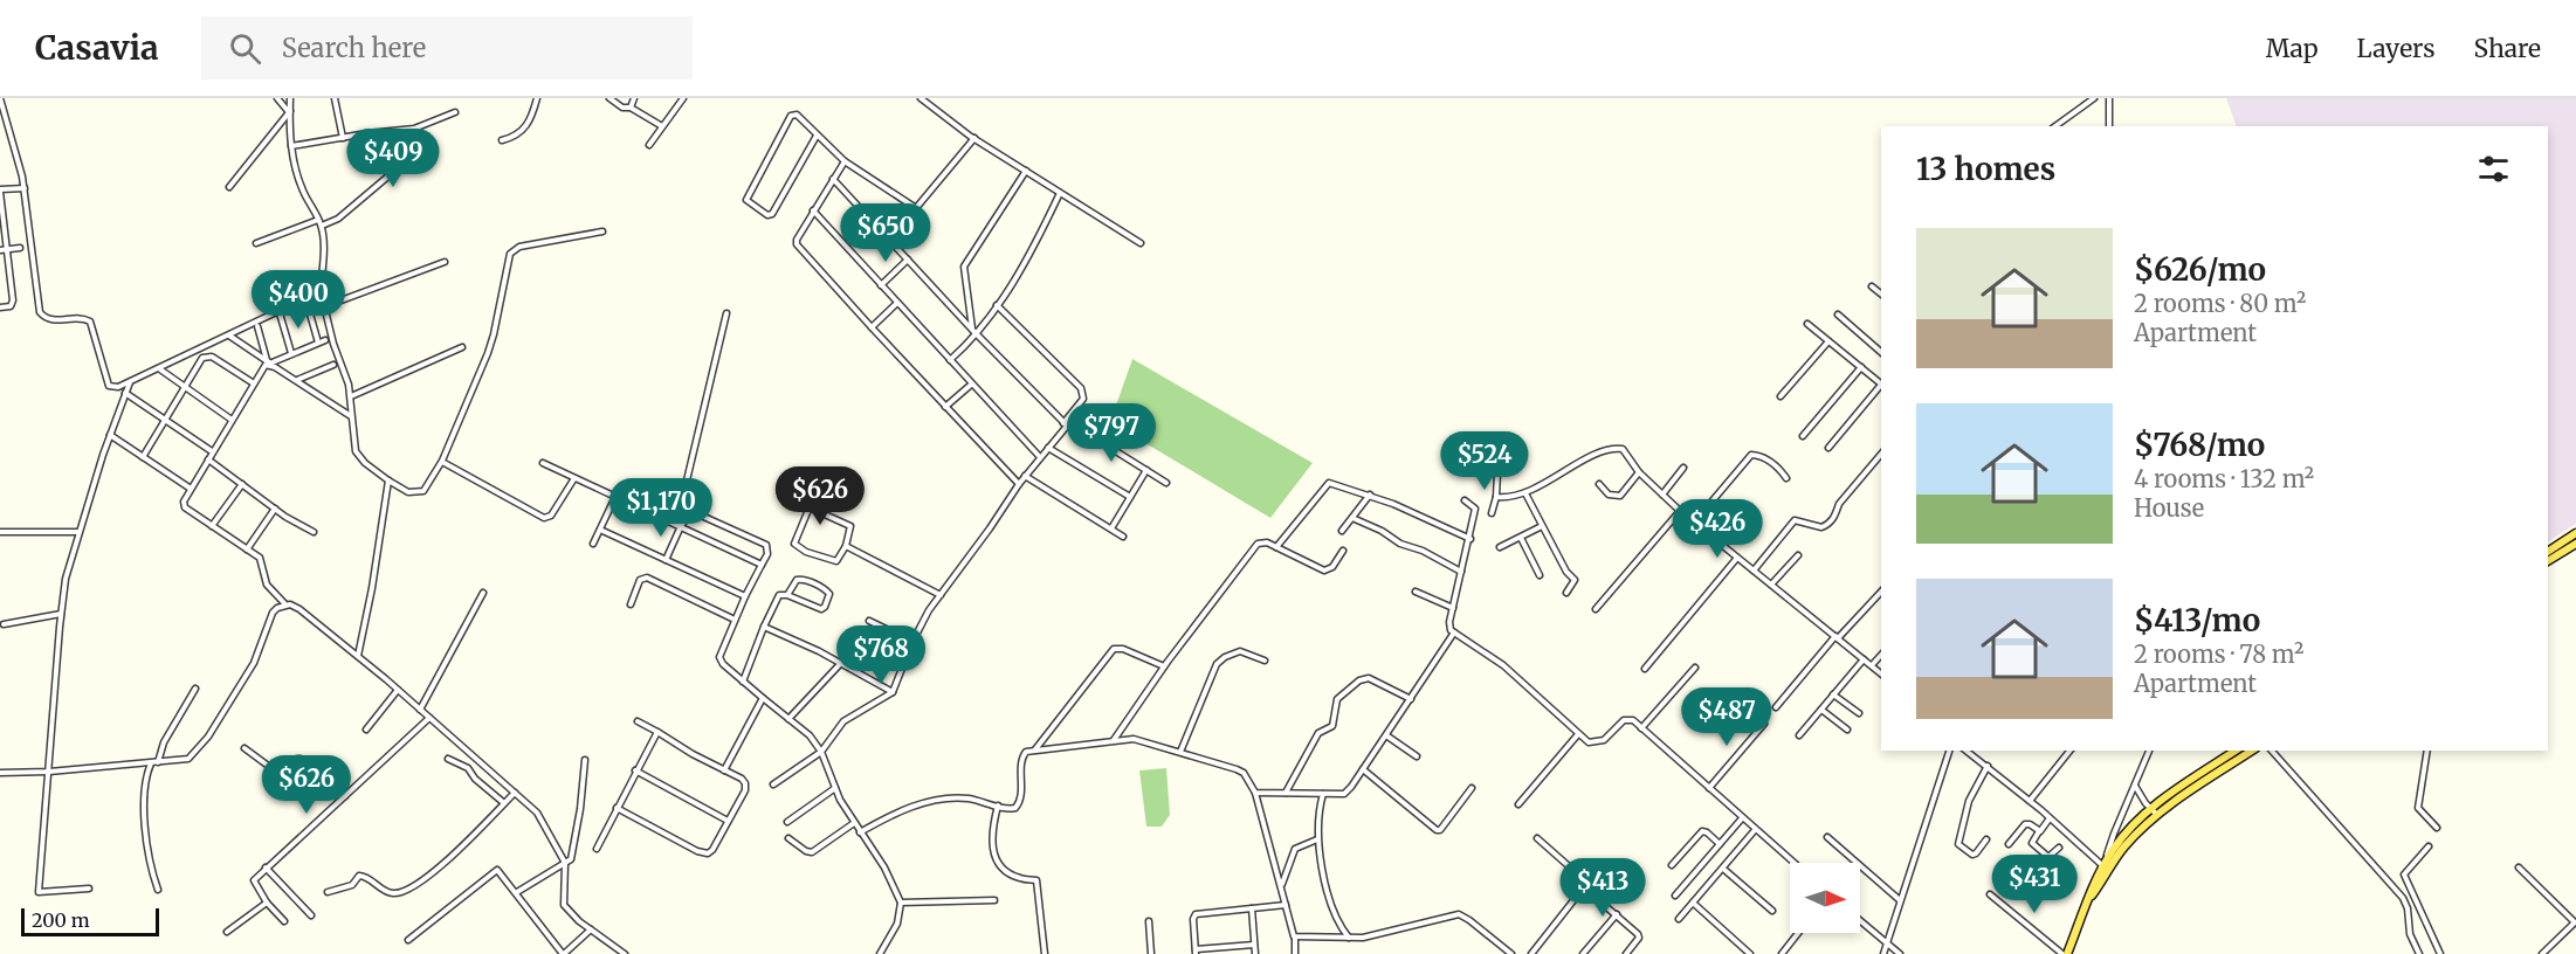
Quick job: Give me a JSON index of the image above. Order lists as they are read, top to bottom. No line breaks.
{"scale_bar":"200 m","north":"right","page":{"header":"Casavia","search":"Search here","nav":["Map","Layers","Share"],"heading":"13 homes","price":["$409","$650","$400","$797","$524","$626","$1,170","$426","$768","$487","$626","$431","$413"],"list":[{"name":"$626/mo","note":"2 rooms · 80 m² · Apartment"},{"name":"$768/mo","note":"4 rooms · 132 m² · House"},{"name":"$413/mo","note":"2 rooms · 78 m² · Apartment"}],"scale":"200 m"}}
